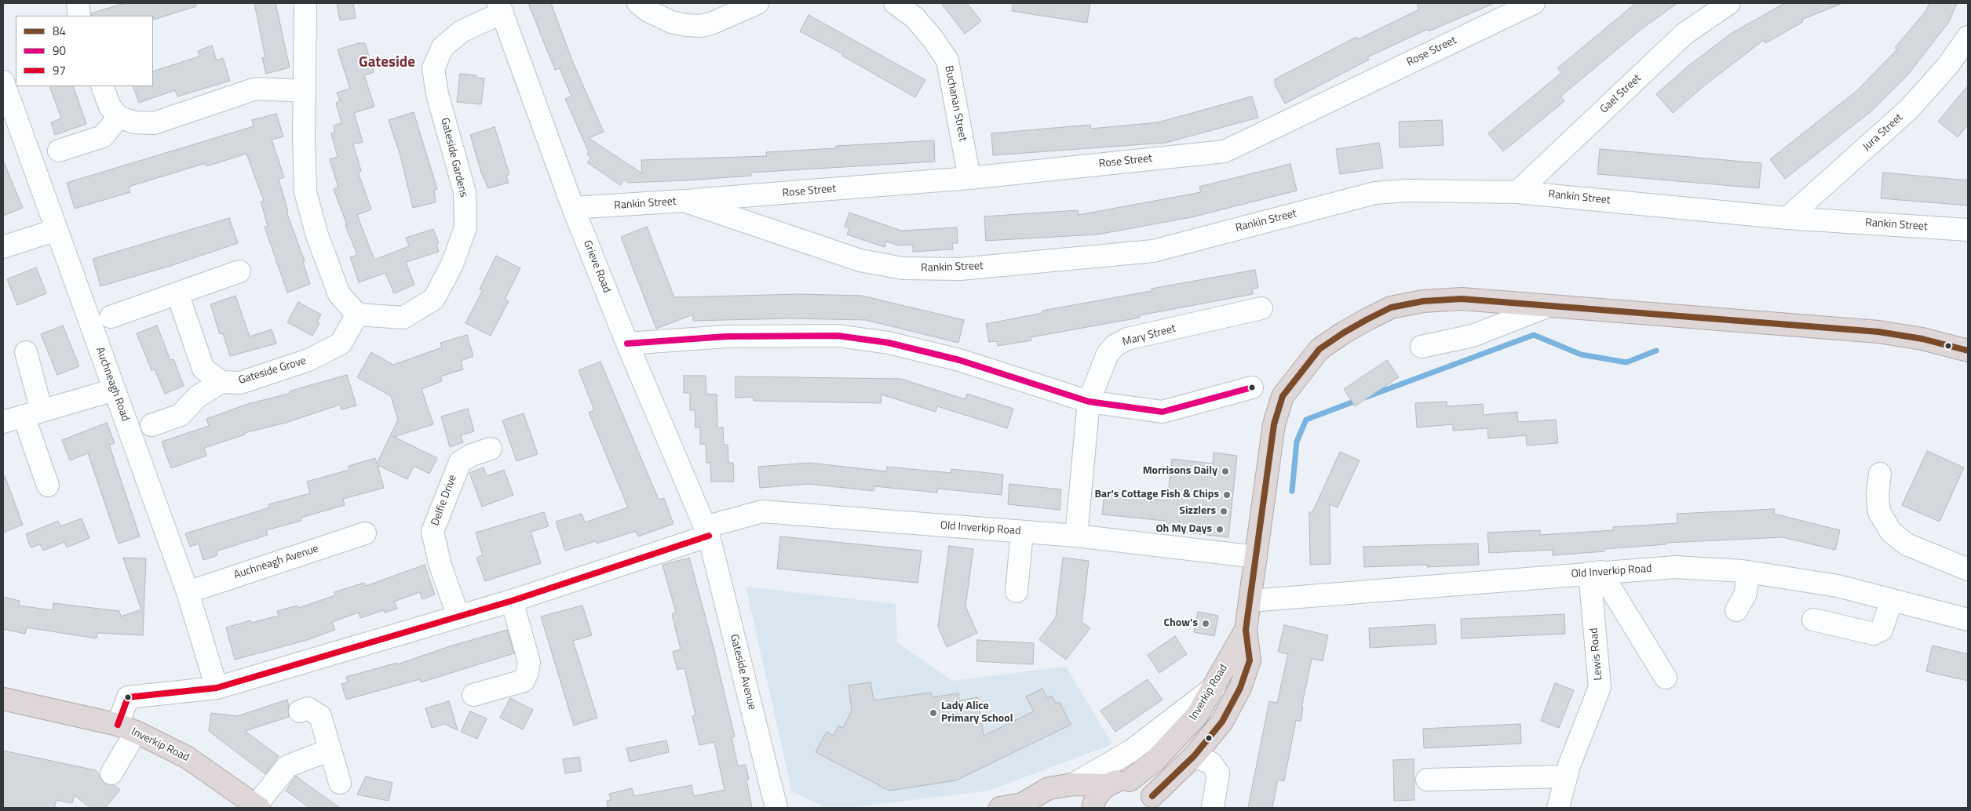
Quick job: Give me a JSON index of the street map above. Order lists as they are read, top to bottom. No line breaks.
{"streets":{"highway":["Inverkip Road"],"street":["Rose Street","Gael Street","Buchanan Street","Jura Street","Gateside Gardens","Rankin Street","Grieve Road","Mary Street","Gateside Grove","Auchneagh Road","Delfie Drive","Old Inverkip Road","Auchneagh Avenue","Lewis Road","Gateside Avenue"]},"crossings":[["Rose Street","Buchanan Street"],["Rose Street","Rankin Street"],["Gael Street","Rankin Street"],["Jura Street","Rankin Street"],["Gateside Gardens","Grieve Road"],["Gateside Gardens","Gateside Grove"],["Rankin Street","Grieve Road"],["Grieve Road","Old Inverkip Road"],["Grieve Road","Gateside Avenue"],["Mary Street","Old Inverkip Road"],["Auchneagh Road","Old Inverkip Road"],["Auchneagh Road","Auchneagh Avenue"],["Delfie Drive","Old Inverkip Road"],["Old Inverkip Road","Lewis Road"],["Old Inverkip Road","Gateside Avenue"],["Old Inverkip Road","Inverkip Road"]],"districts":["Gateside"],"places":["Morrisons Daily","Bar's Cottage Fish & Chips","Sizzlers","Oh My Days","Chow's","Lady Alice Primary School"],"lines":["transit line 84","transit line 90","transit line 97"],"legend":["84","90","97"]}
